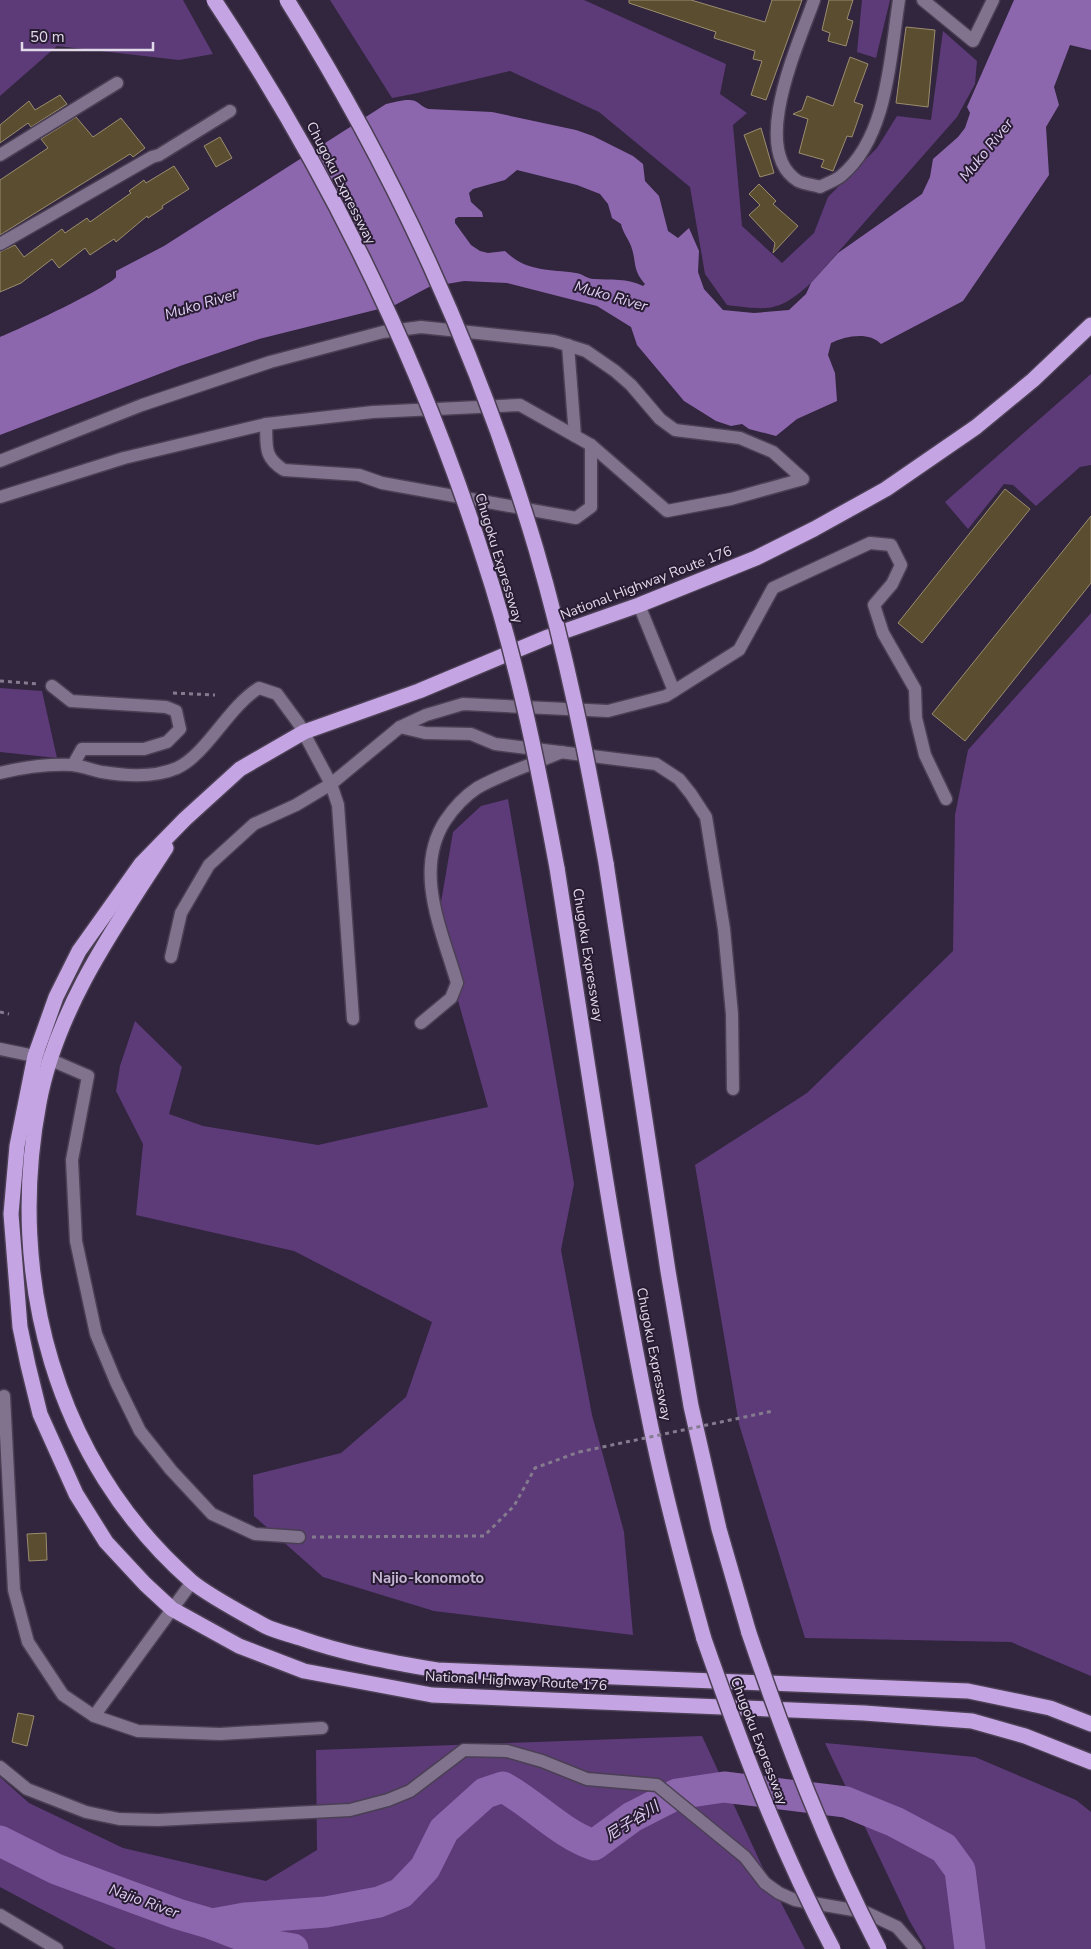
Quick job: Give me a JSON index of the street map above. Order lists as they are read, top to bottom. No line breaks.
{"streets":{"highway":["Chugoku Expressway","National Highway Route 176"]},"districts":["Najio-konomoto"],"water":["Muko River","尼子谷川","Najio River"],"scale_bar":"50 m"}
